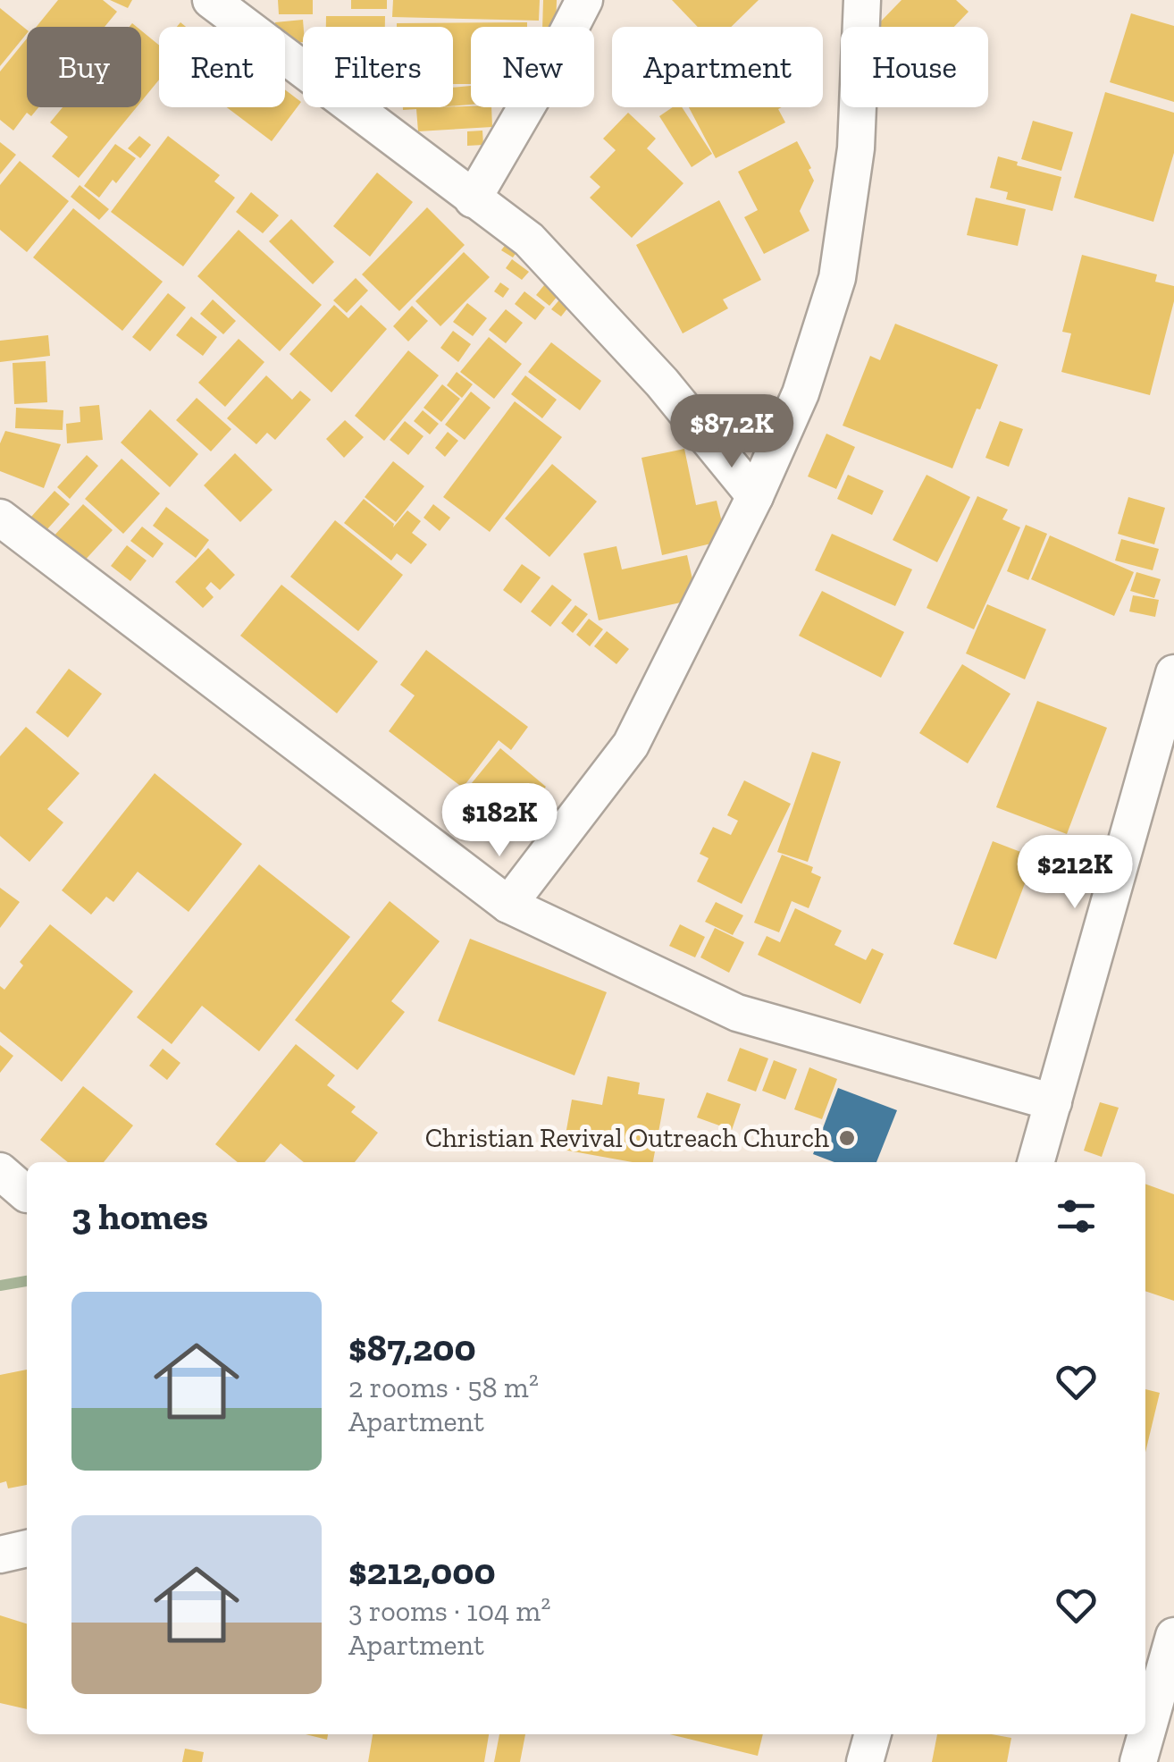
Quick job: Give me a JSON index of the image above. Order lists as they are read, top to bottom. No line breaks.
{"places":["Christian Revival Outreach Church"],"page":{"chip":["Buy","Rent","Filters","New","Apartment","House"],"price":["$87.2K","$182K","$212K"],"heading":"3 homes","list":[{"name":"$87,200","note":"2 rooms · 58 m² · Apartment"},{"name":"$212,000","note":"3 rooms · 104 m² · Apartment"}]}}
